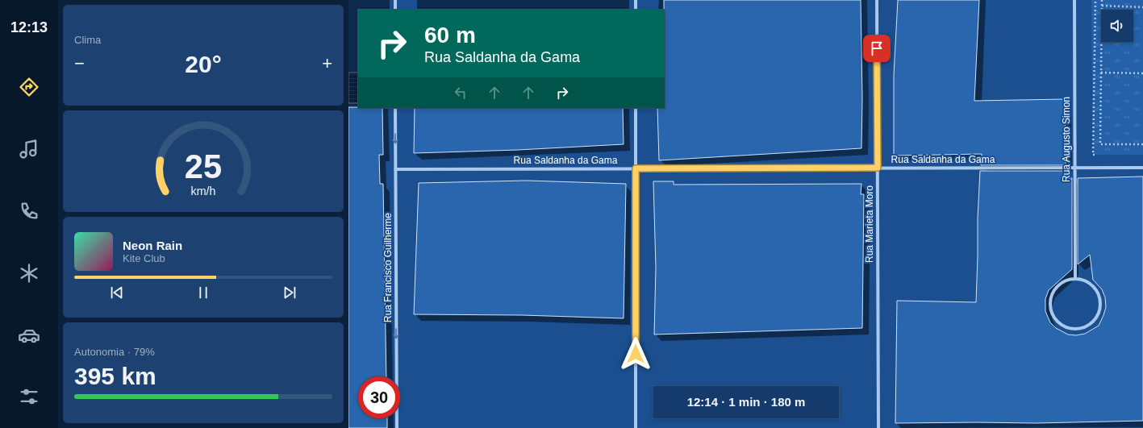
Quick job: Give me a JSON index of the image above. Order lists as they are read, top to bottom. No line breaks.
{"streets":{"street":["Rua Augusto Simon","Rua Saldanha da Gama","Rua Marieta Moro","Rua Francisco Guilherme"]},"crossings":[["Rua Augusto Simon","Rua Saldanha da Gama"],["Rua Saldanha da Gama","Rua Marieta Moro"],["Rua Saldanha da Gama","Rua Francisco Guilherme"]],"one_way":["Rua Francisco Guilherme"],"page":{"tabs":"12:13","tile":["Clima",["Autonomia · 79%","395 km"]],"turn":["60 m","Rua Saldanha da Gama"],"heat":["−","20°","+"],"song":["Neon Rain","Kite Club"],"limit":"30","trip":"12:14 · 1 min · 180 m","gauge":["25","km/h"]}}
